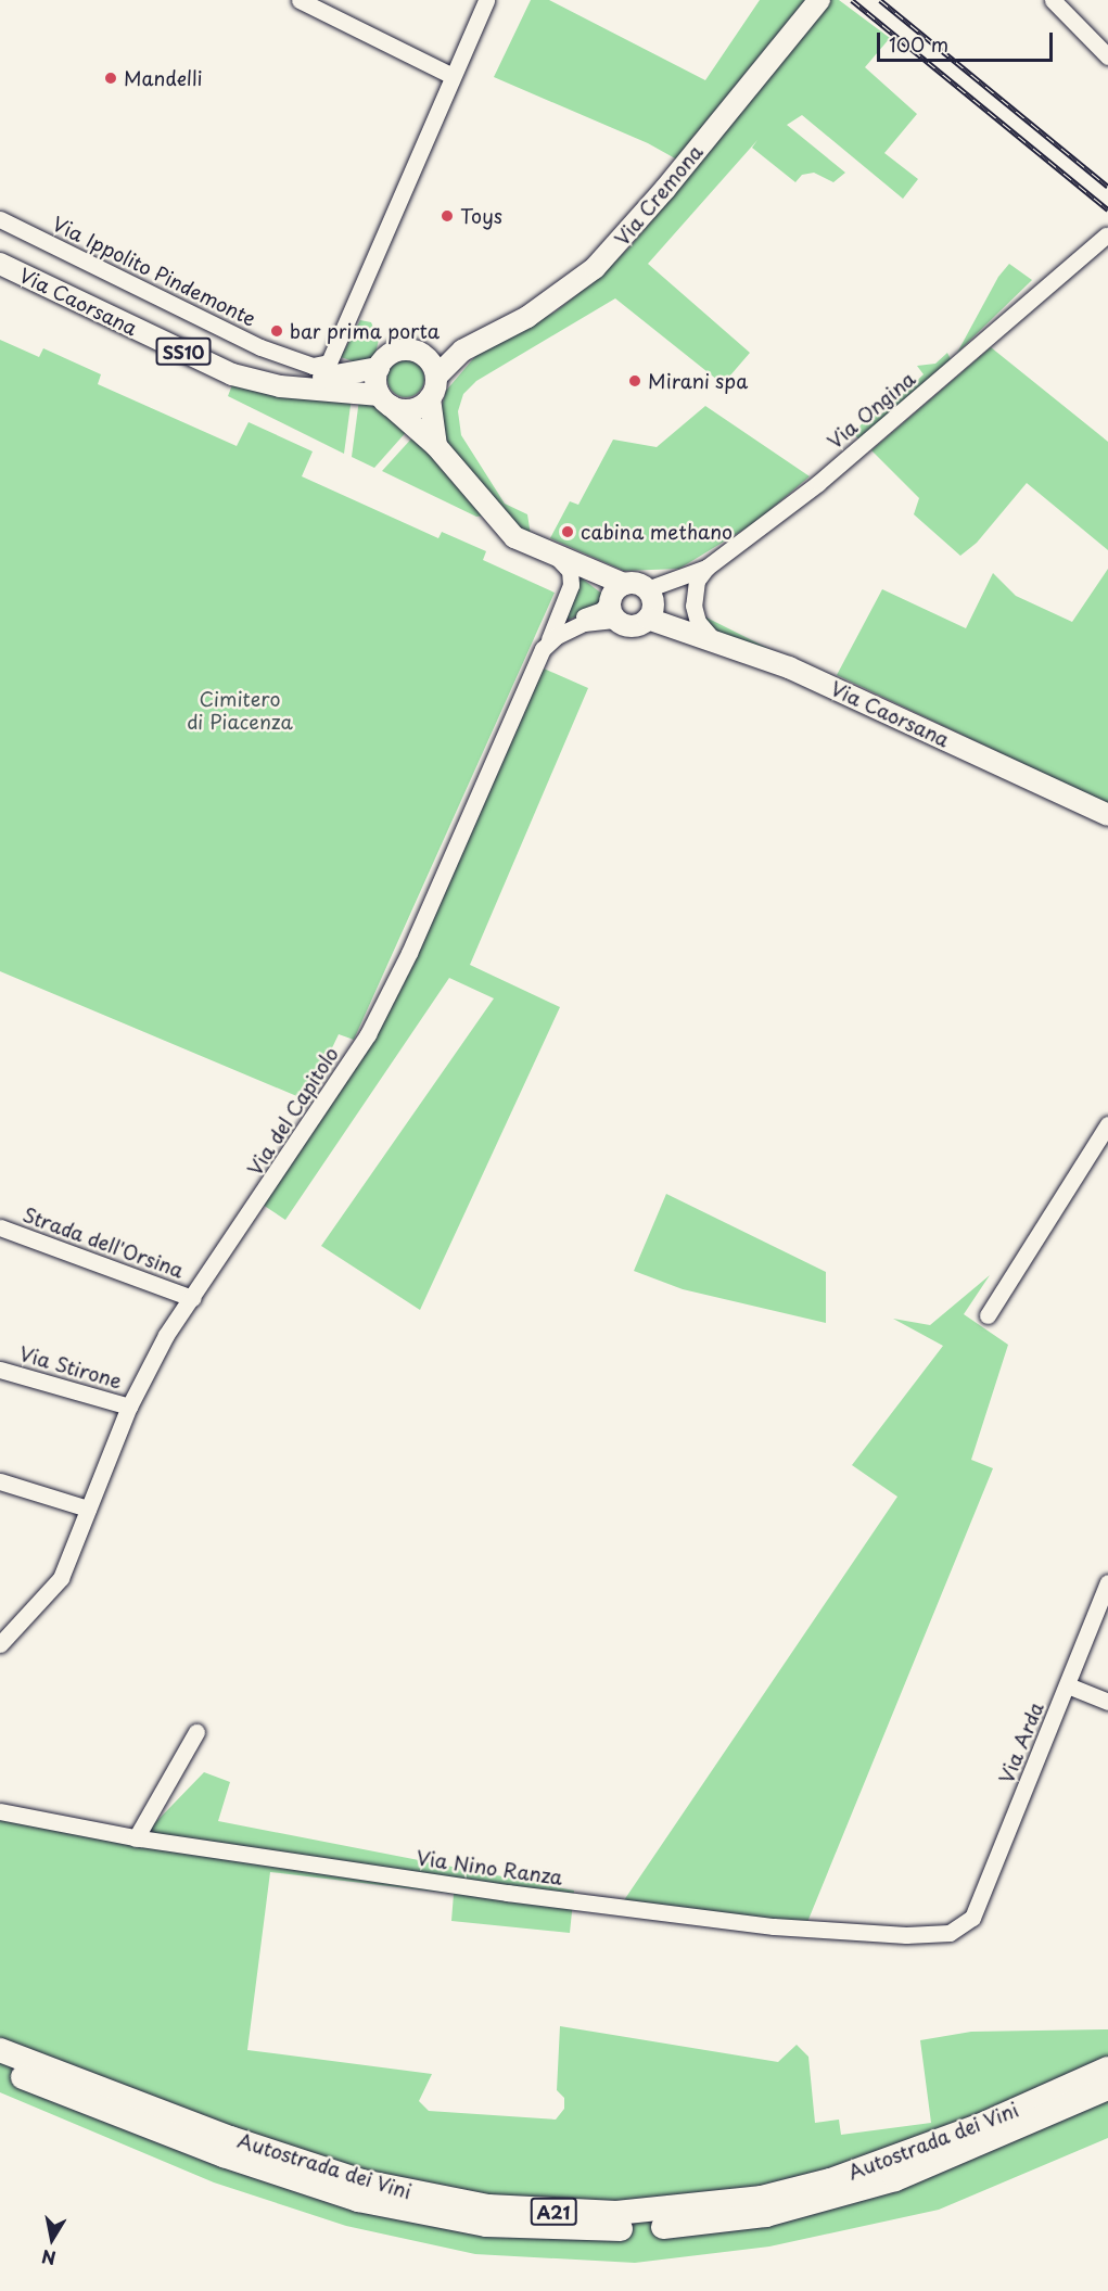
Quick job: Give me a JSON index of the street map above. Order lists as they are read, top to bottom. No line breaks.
{"streets":{"highway":["Autostrada dei Vini","A21"],"main road":["Via Cremona","Via Caorsana","SS10"],"street":["Via Ippolito Pindemonte","Via Ongina","Via del Capitolo","Strada dell'Orsina","Via Stirone","Via Arda","Via Nino Ranza"]},"crossings":[["Via Cremona","SS10"],["Via Caorsana","SS10"],["Via del Capitolo","Strada dell'Orsina"],["Via del Capitolo","Via Stirone"],["Via Arda","Via Nino Ranza"]],"parks":["Cimitero di Piacenza"],"places":["Mandelli","Toys","bar prima porta","Mirani spa","cabina methano"],"scale_bar":"100 m","north":"bottom"}
